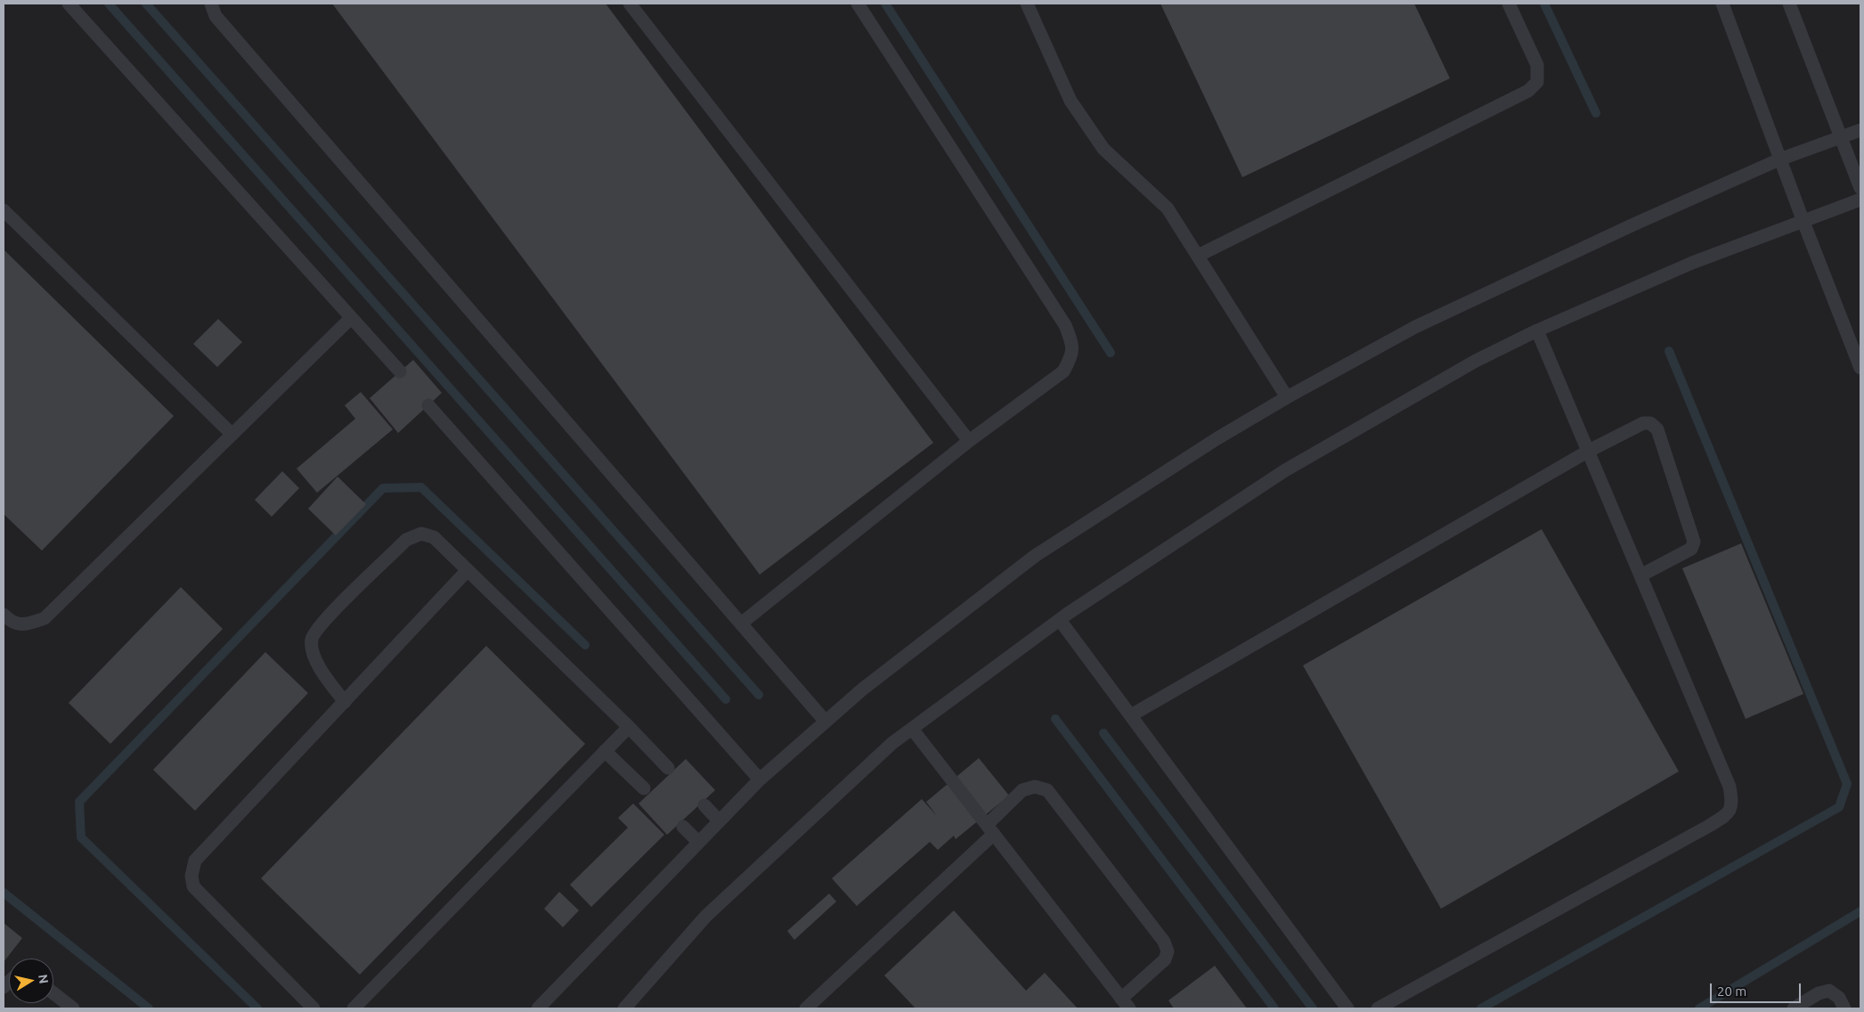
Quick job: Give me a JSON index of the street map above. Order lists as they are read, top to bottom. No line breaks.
{"scale_bar":"20 m","north":"right"}
